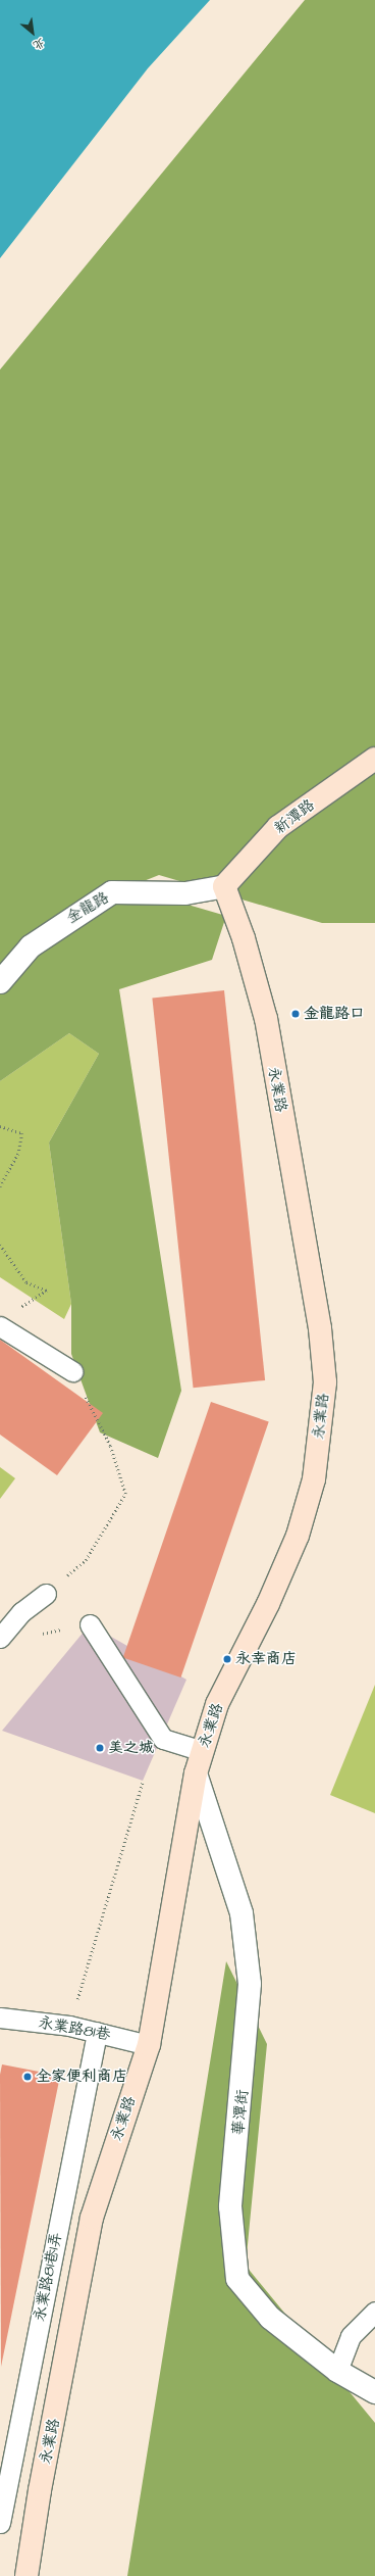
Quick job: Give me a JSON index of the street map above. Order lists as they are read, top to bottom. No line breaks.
{"streets":{"street":["新潭路","金龍路","永業路","華潭街"],"lane":["永業路81巷","永業路81巷1弄"]},"crossings":[["新潭路","金龍路"],["新潭路","永業路"],["金龍路","永業路"],["永業路","永業路81巷"],["永業路","華潭街"],["永業路81巷","永業路81巷1弄"]],"places":["金龍路口","永幸商店","美之城","全家便利商店"],"north":"bottom right"}
